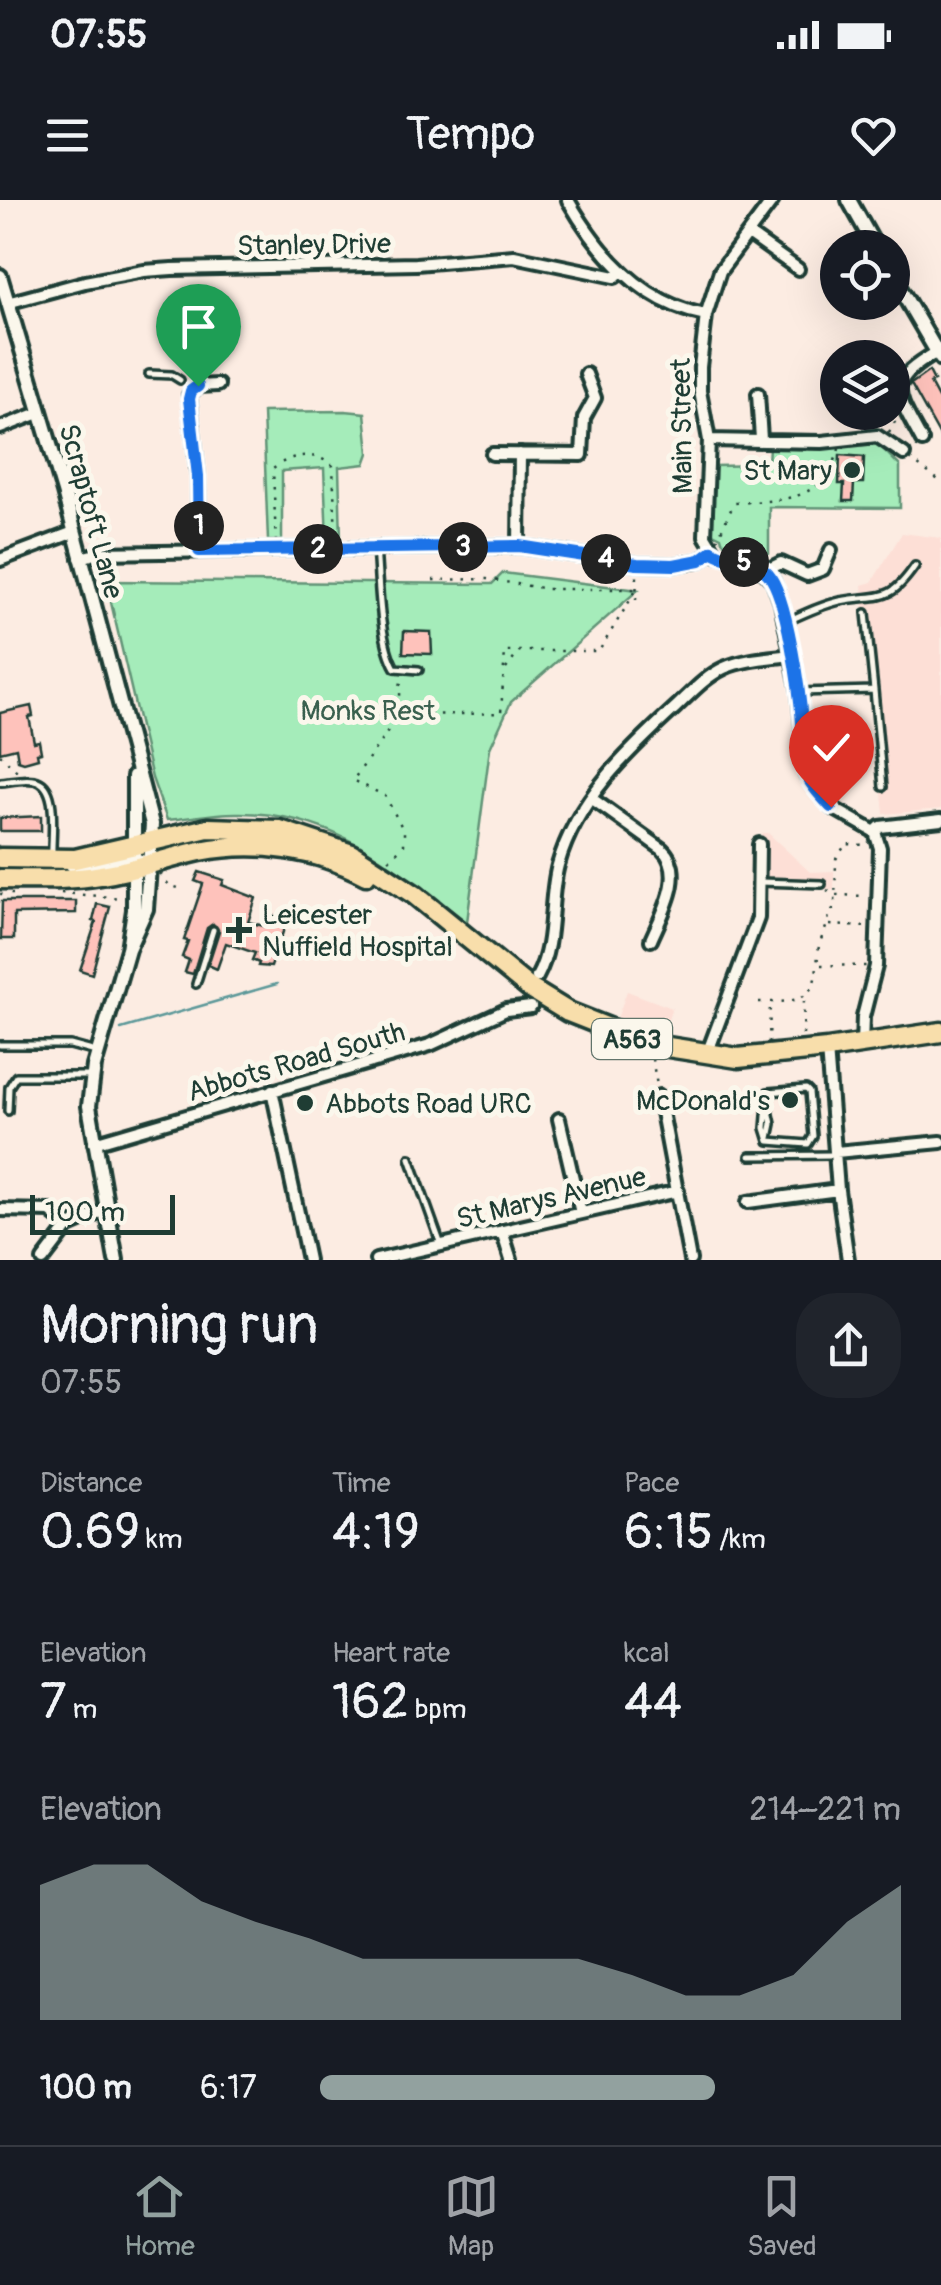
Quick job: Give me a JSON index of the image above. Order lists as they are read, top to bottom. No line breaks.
{"streets":{"highway":["A563"],"street":["Stanley Drive","Main Street","Scraptoft Lane","Abbots Road South","St Marys Avenue"]},"crossings":[["Stanley Drive","Scraptoft Lane"],["Scraptoft Lane","A563"],["Scraptoft Lane","Abbots Road South"]],"parks":["Monks Rest"],"places":{"other":["St Mary","McDonald's","Abbots Road URC"],"health":["Leicester Nuffield Hospital"]},"scale_bar":"100 m","page":{"status":"07:55","header":"Tempo","pins":["1","3","2","4","5"],"scale":"100 m","heading":["Morning run","07:55"],"stats":[["Distance","0.69 km"],["Time","4:19"],["Pace","6:15 /km"],["Elevation","7 m"],["Heart rate","162 bpm"],["kcal","44"]],"chart":["Elevation","214–221 m"],"list":[{"name":"100 m","note":"6:17"}],"tabs":["Home","Map","Saved"]}}
